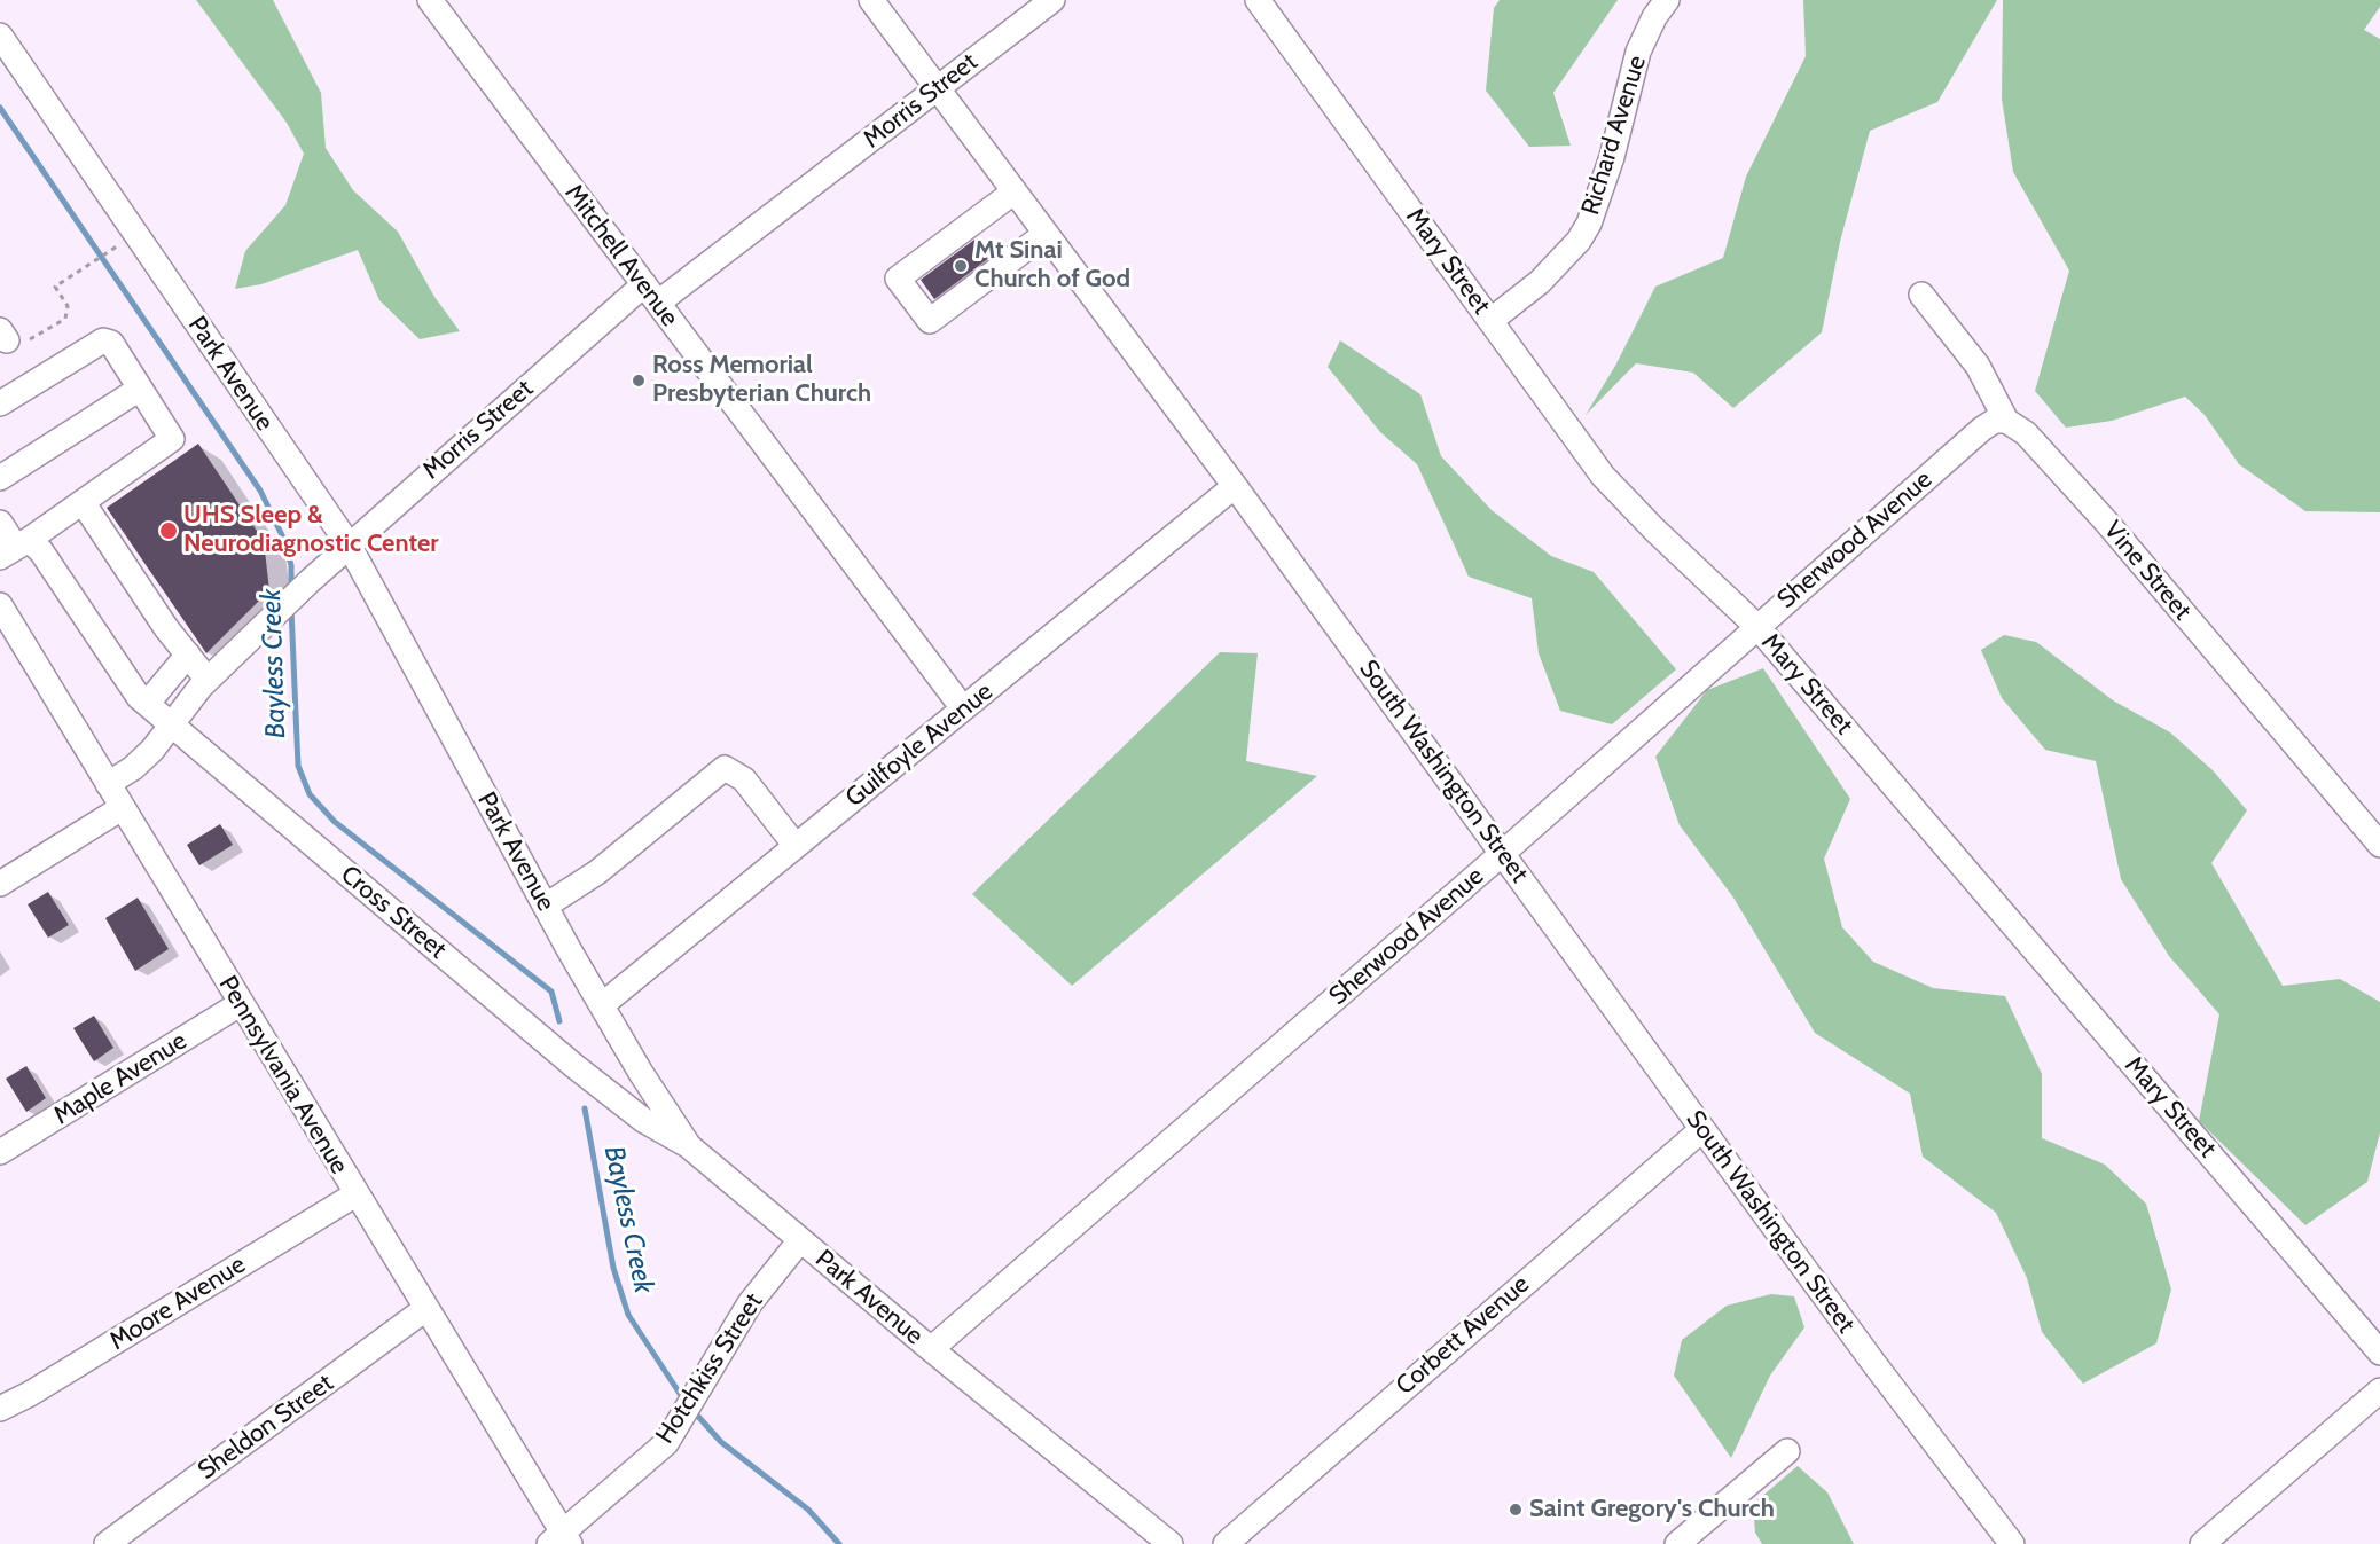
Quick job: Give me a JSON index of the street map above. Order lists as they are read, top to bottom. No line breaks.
{"streets":{"street":["Morris Street","Richard Avenue","Mitchell Avenue","Mary Street","Park Avenue","Sherwood Avenue","Vine Street","Guilfoyle Avenue","South Washington Street","Cross Street","Pennsylvania Avenue","Maple Avenue","Moore Avenue","Corbett Avenue","Hotchkiss Street","Sheldon Street"]},"crossings":[["Morris Street","Mitchell Avenue"],["Morris Street","Park Avenue"],["Morris Street","South Washington Street"],["Morris Street","Cross Street"],["Richard Avenue","Mary Street"],["Mitchell Avenue","Guilfoyle Avenue"],["Mary Street","Sherwood Avenue"],["Park Avenue","Sherwood Avenue"],["Park Avenue","Guilfoyle Avenue"],["Park Avenue","Cross Street"],["Park Avenue","Hotchkiss Street"],["Sherwood Avenue","Vine Street"],["Sherwood Avenue","South Washington Street"],["Guilfoyle Avenue","South Washington Street"],["South Washington Street","Corbett Avenue"],["Pennsylvania Avenue","Maple Avenue"],["Pennsylvania Avenue","Moore Avenue"],["Pennsylvania Avenue","Hotchkiss Street"],["Pennsylvania Avenue","Sheldon Street"]],"water":["Bayless Creek"],"places":["Mt Sinai Church of God","Ross Memorial Presbyterian Church","UHS Sleep & Neurodiagnostic Center","Saint Gregory's Church"]}
